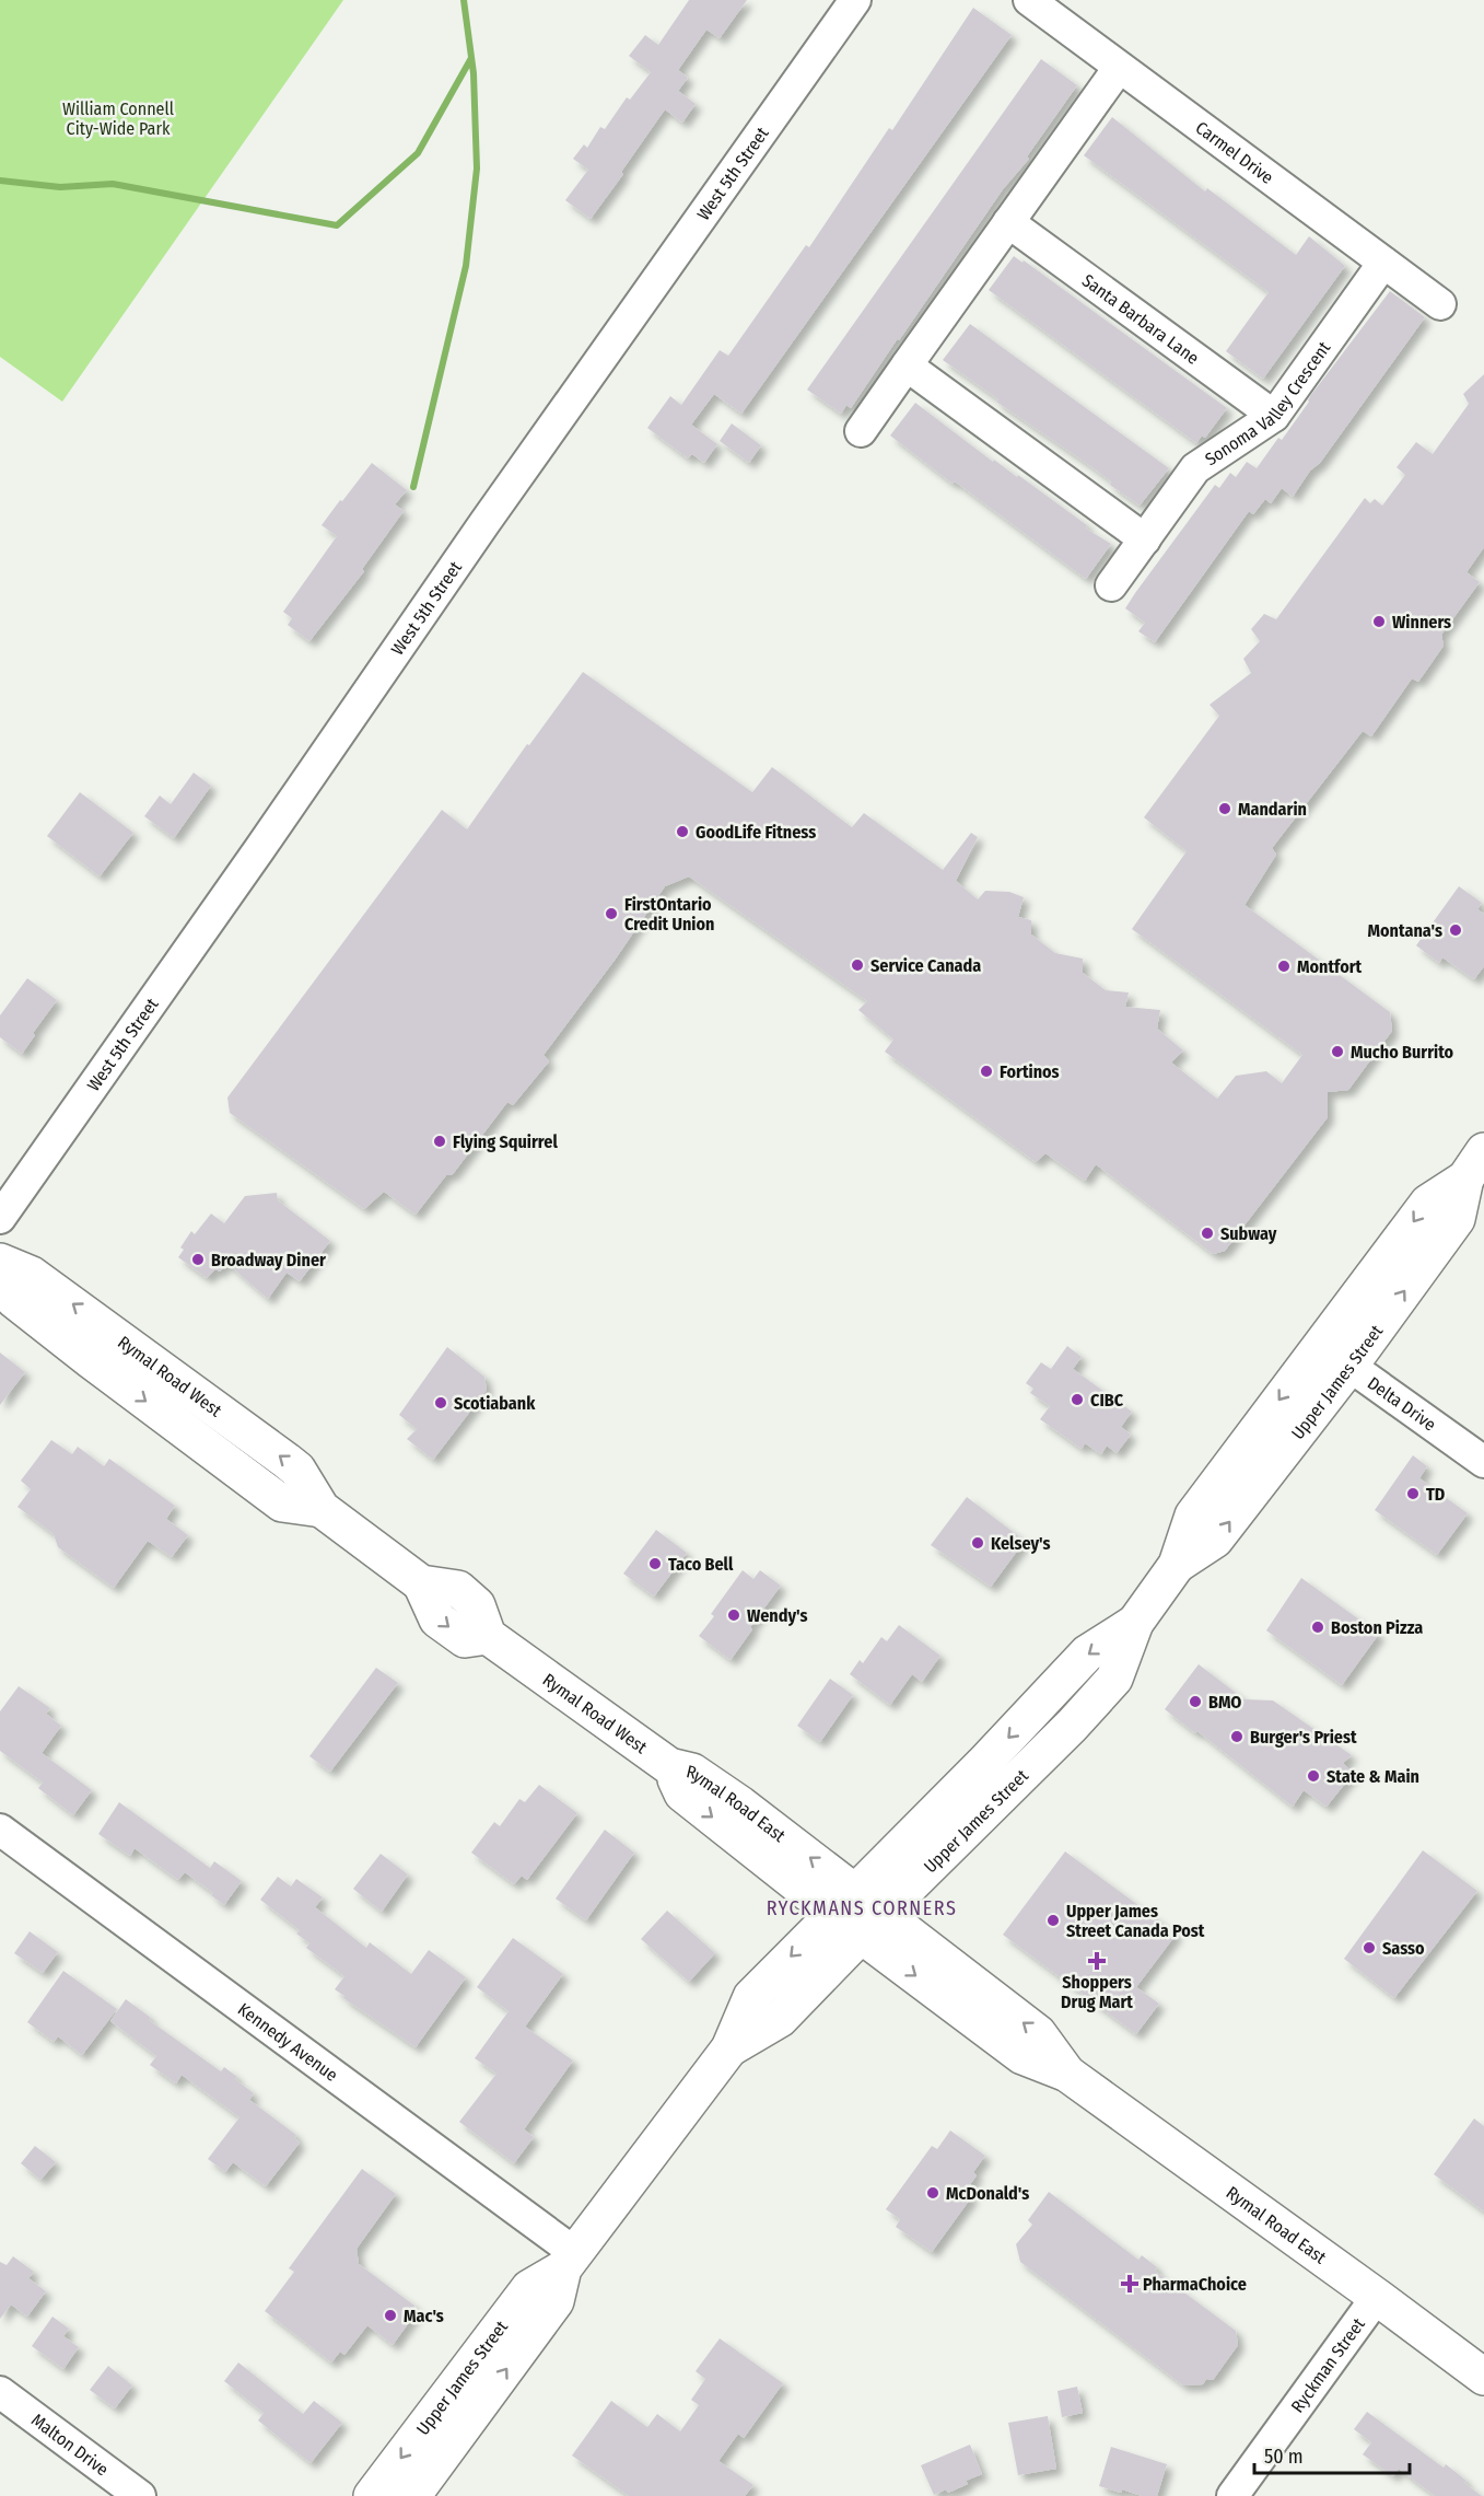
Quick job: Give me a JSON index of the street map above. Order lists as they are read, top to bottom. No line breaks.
{"streets":{"main road":["Rymal Road West","Upper James Street","Rymal Road East"],"street":["Carmel Drive","West 5th Street","Santa Barbara Lane","Sonoma Valley Crescent","Delta Drive","Kennedy Avenue","Ryckman Street","Malton Drive"]},"crossings":[["Carmel Drive","Sonoma Valley Crescent"],["Santa Barbara Lane","Sonoma Valley Crescent"],["Rymal Road West","Rymal Road East"],["Upper James Street","Delta Drive"],["Upper James Street","Rymal Road East"],["Upper James Street","Kennedy Avenue"],["Rymal Road East","Ryckman Street"]],"districts":["RYCKMANS CORNERS"],"parks":["William Connell City-Wide Park"],"places":{"other":["Winners","Mandarin","GoodLife Fitness","FirstOntario Credit Union","Montana's","Service Canada","Montfort","Mucho Burrito","Fortinos","Flying Squirrel","Subway","Broadway Diner","CIBC","Scotiabank","TD","Kelsey's","Taco Bell","Wendy's","Boston Pizza","BMO","Burger's Priest","State & Main","Upper James Street Canada Post","Sasso","McDonald's","Mac's"],"health":["Shoppers Drug Mart","PharmaChoice"]},"scale_bar":"50 m"}
